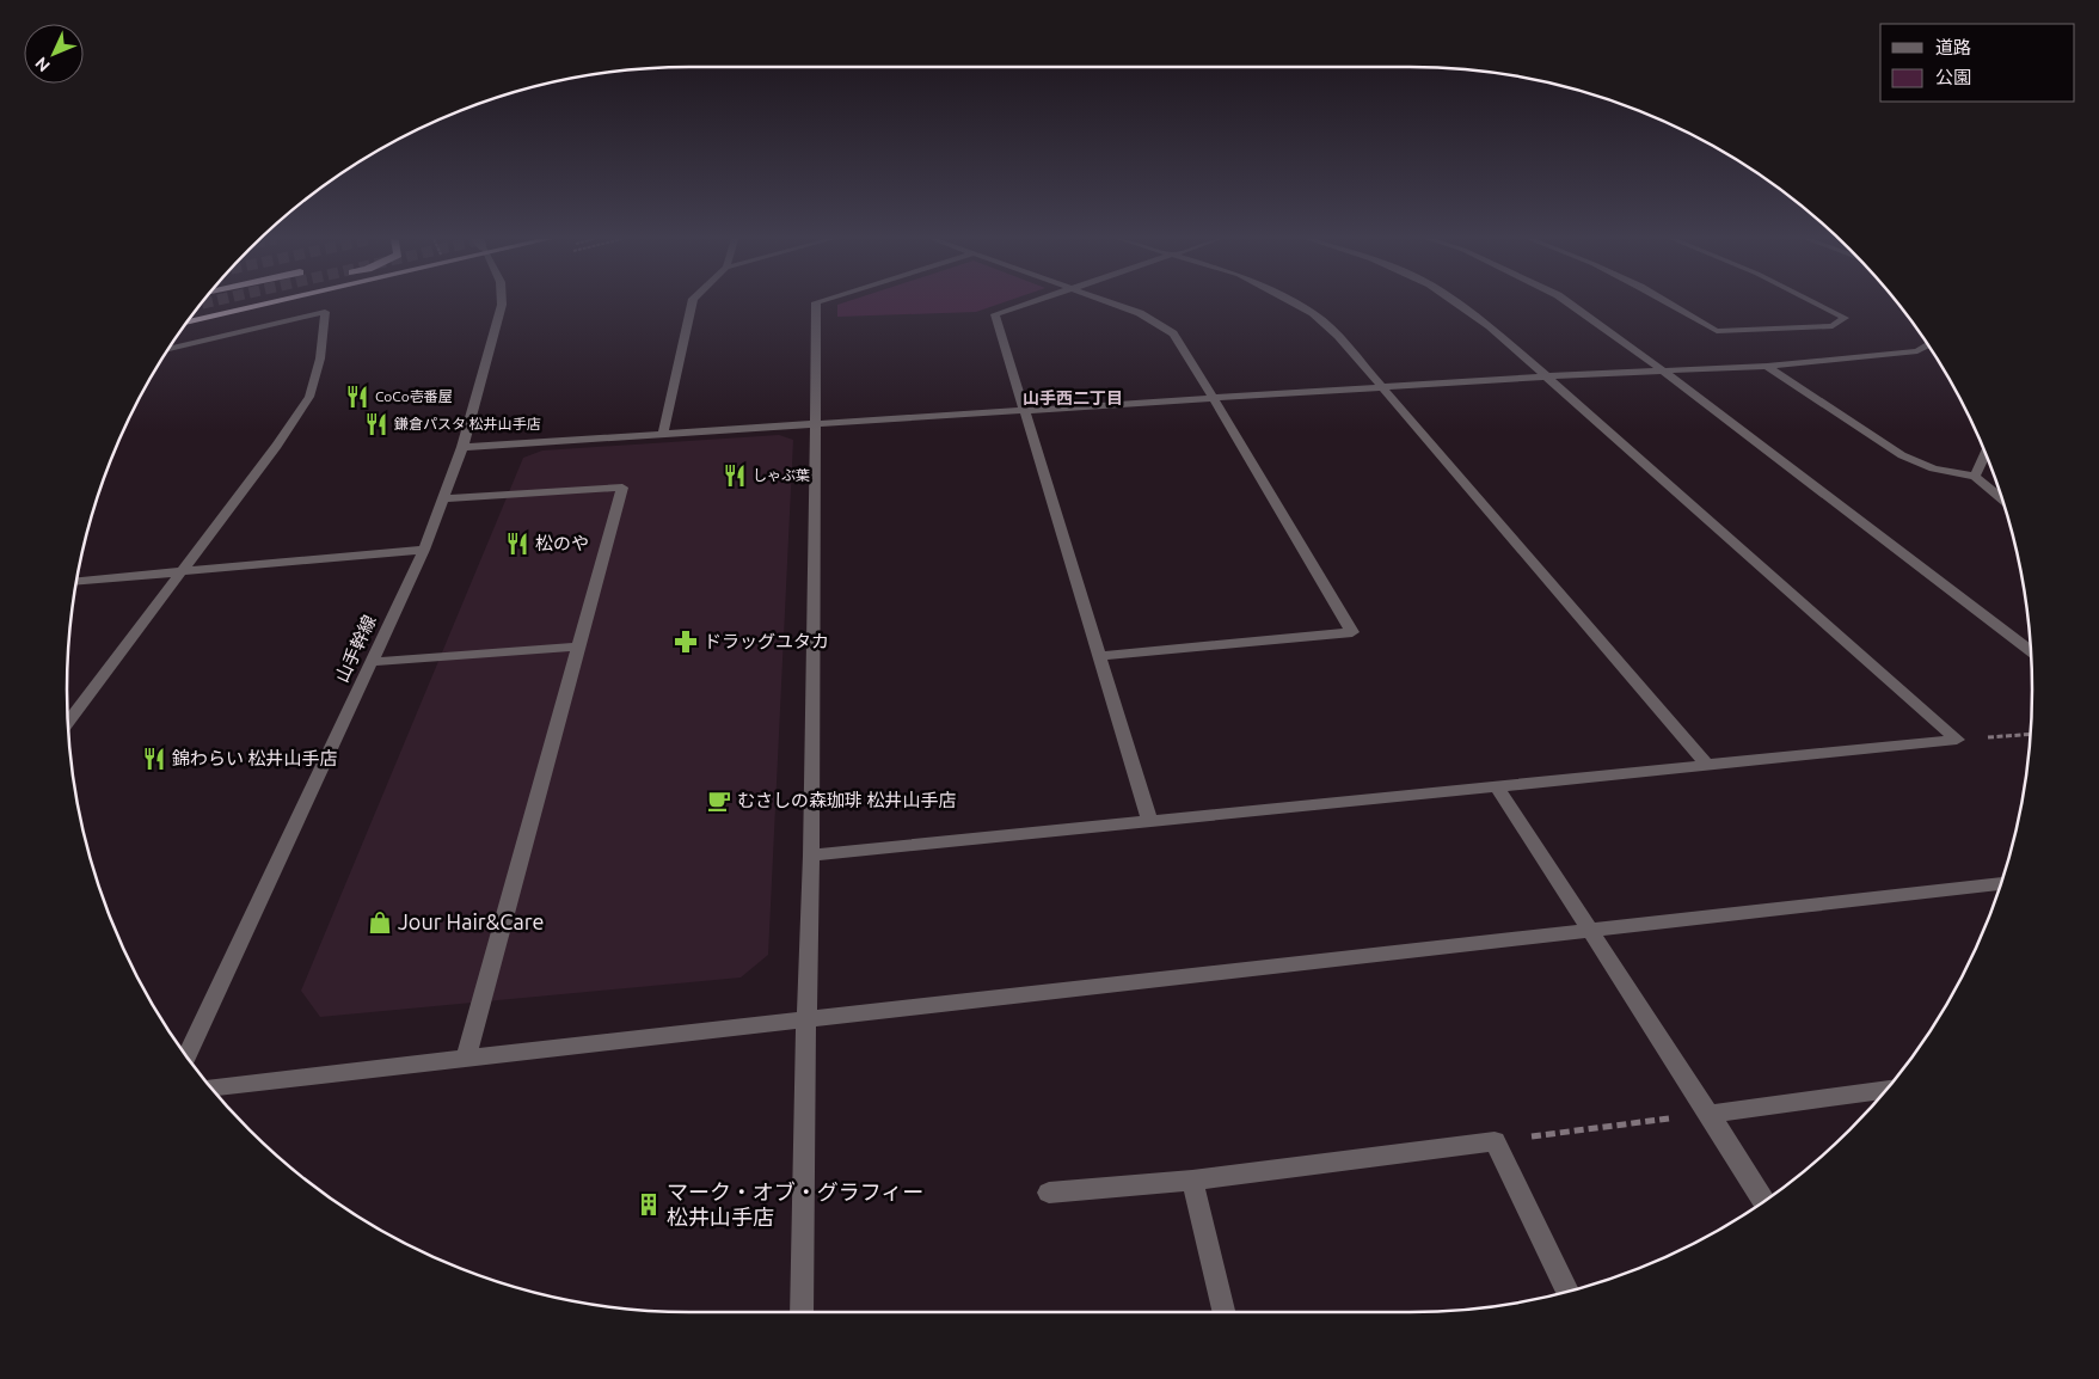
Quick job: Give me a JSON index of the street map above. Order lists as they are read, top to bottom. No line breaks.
{"streets":{"street":["山手幹線"]},"districts":["山手西二丁目"],"places":{"restaurant":["CoCo壱番屋","鎌倉パスタ 松井山手店","しゃぶ葉","松のや","錦わらい 松井山手店"],"pharmacy":["ドラッグユタカ"],"cafe":["むさしの森珈琲 松井山手店"],"shop":["Jour Hair&Care"],"building":["マーク・オブ・グラフィー 松井山手店"]},"legend":["道路","公園"],"north":"bottom left"}
